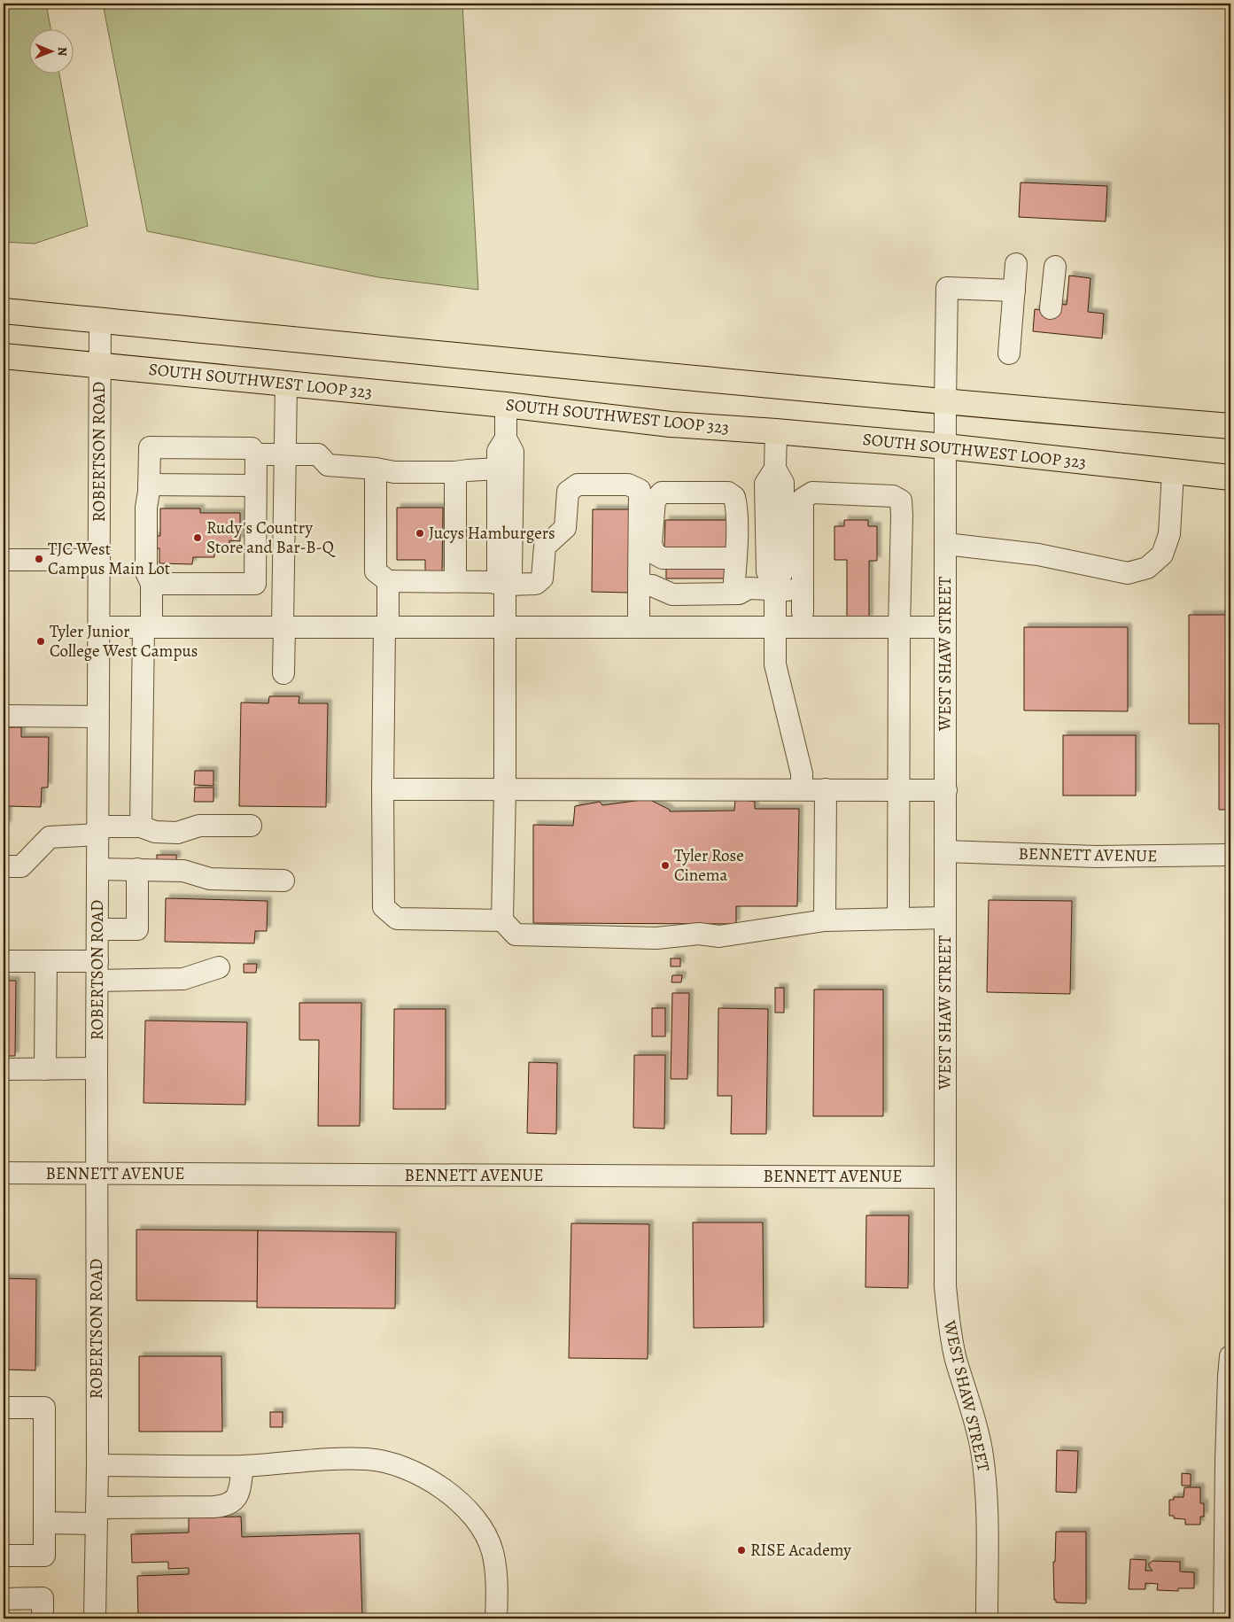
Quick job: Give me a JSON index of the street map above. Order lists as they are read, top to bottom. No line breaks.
{"streets":{"highway":["SOUTH SOUTHWEST LOOP 323"],"street":["ROBERTSON ROAD","WEST SHAW STREET","BENNETT AVENUE"]},"crossings":[["SOUTH SOUTHWEST LOOP 323","ROBERTSON ROAD"],["SOUTH SOUTHWEST LOOP 323","WEST SHAW STREET"],["ROBERTSON ROAD","BENNETT AVENUE"],["WEST SHAW STREET","BENNETT AVENUE"]],"places":["Jucys Hamburgers","Rudy's Country Store and Bar-B-Q","TJC West Campus Main Lot","Tyler Junior College West Campus","Tyler Rose Cinema","RISE Academy"],"north":"right"}
